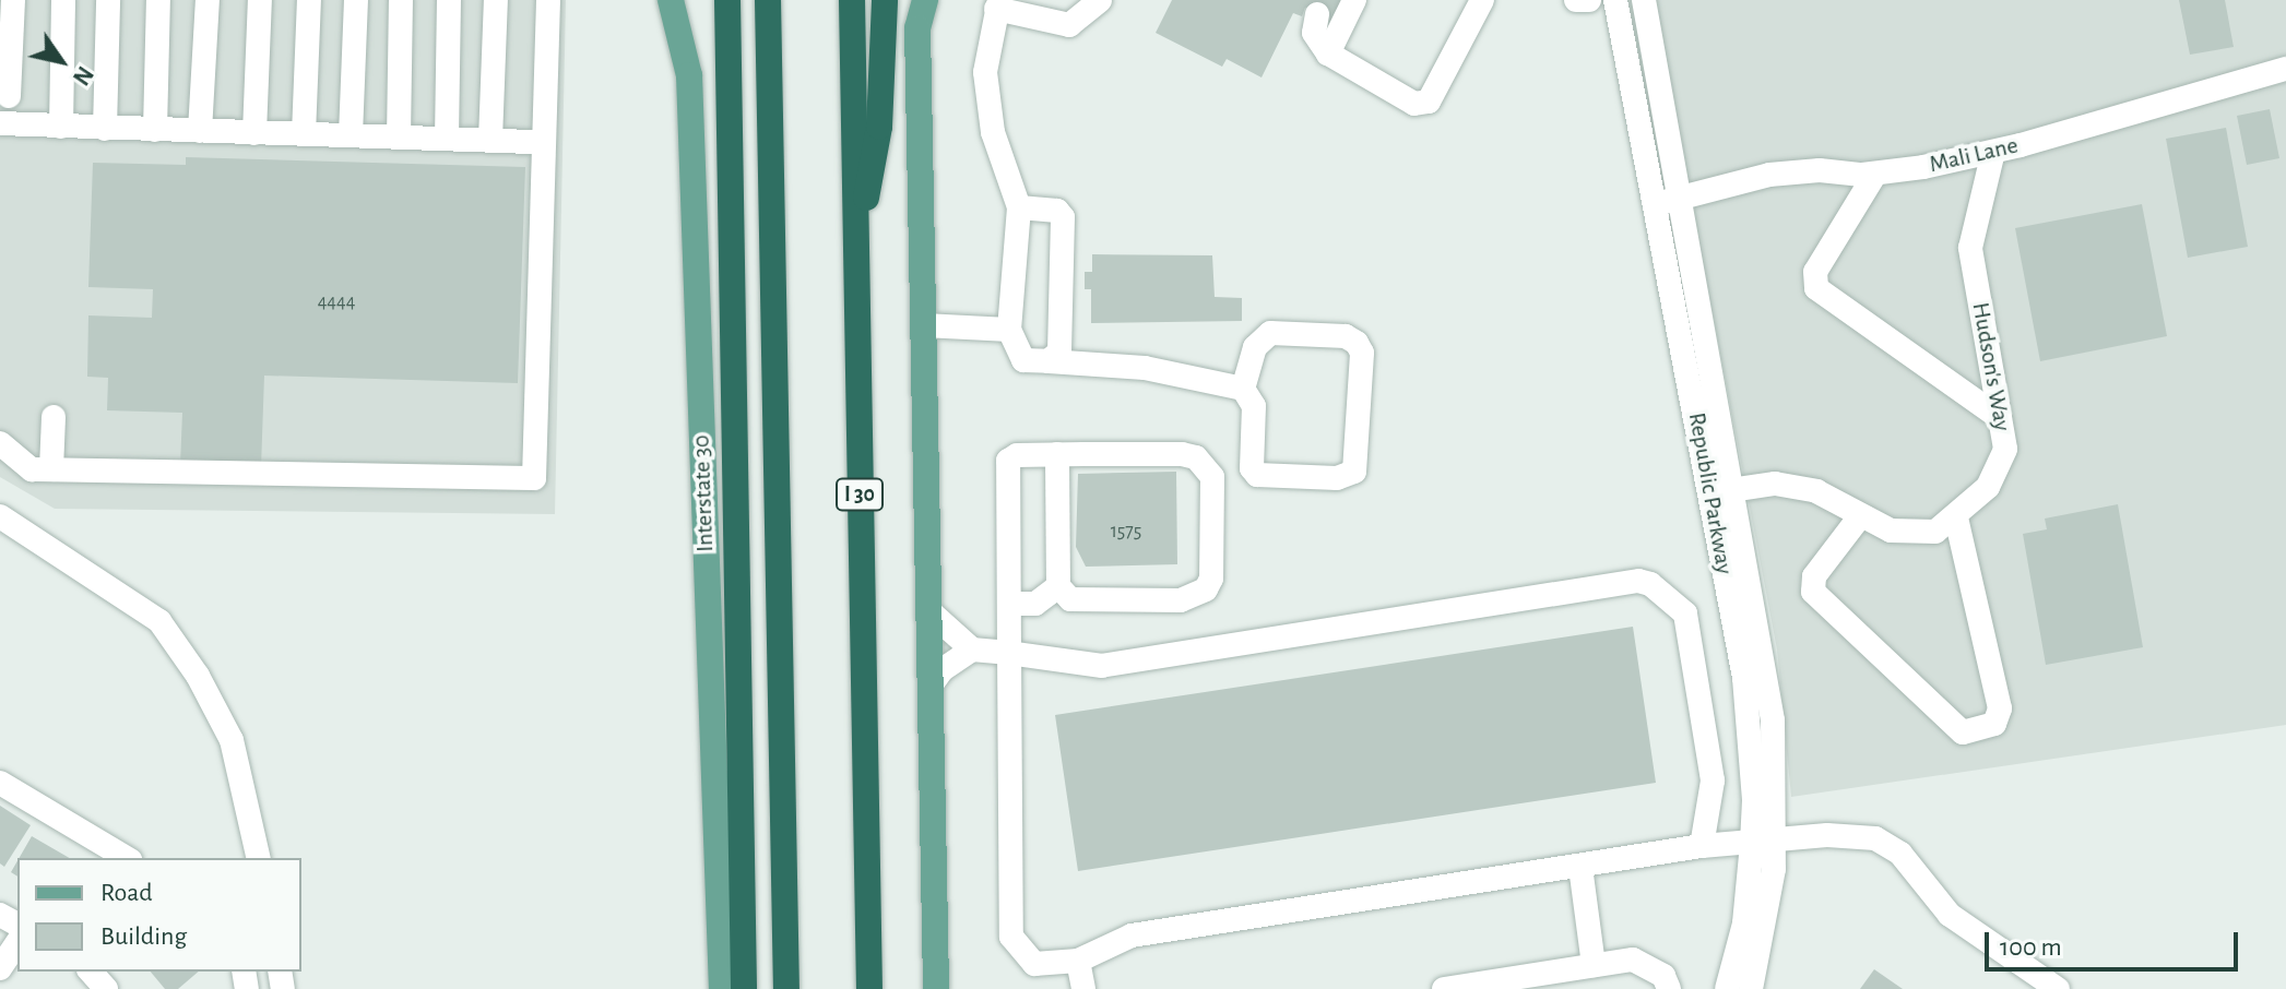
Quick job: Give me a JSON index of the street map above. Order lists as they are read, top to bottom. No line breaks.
{"streets":{"highway":["I 30"],"main road":["Interstate 30"],"street":["Mali Lane","Hudson's Way","Republic Parkway"]},"crossings":[["Mali Lane","Hudson's Way"],["Mali Lane","Republic Parkway"],["Hudson's Way","Republic Parkway"]],"house_numbers":["4444","1575"],"legend":["Road","Building"],"scale_bar":"100 m","north":"bottom right"}
